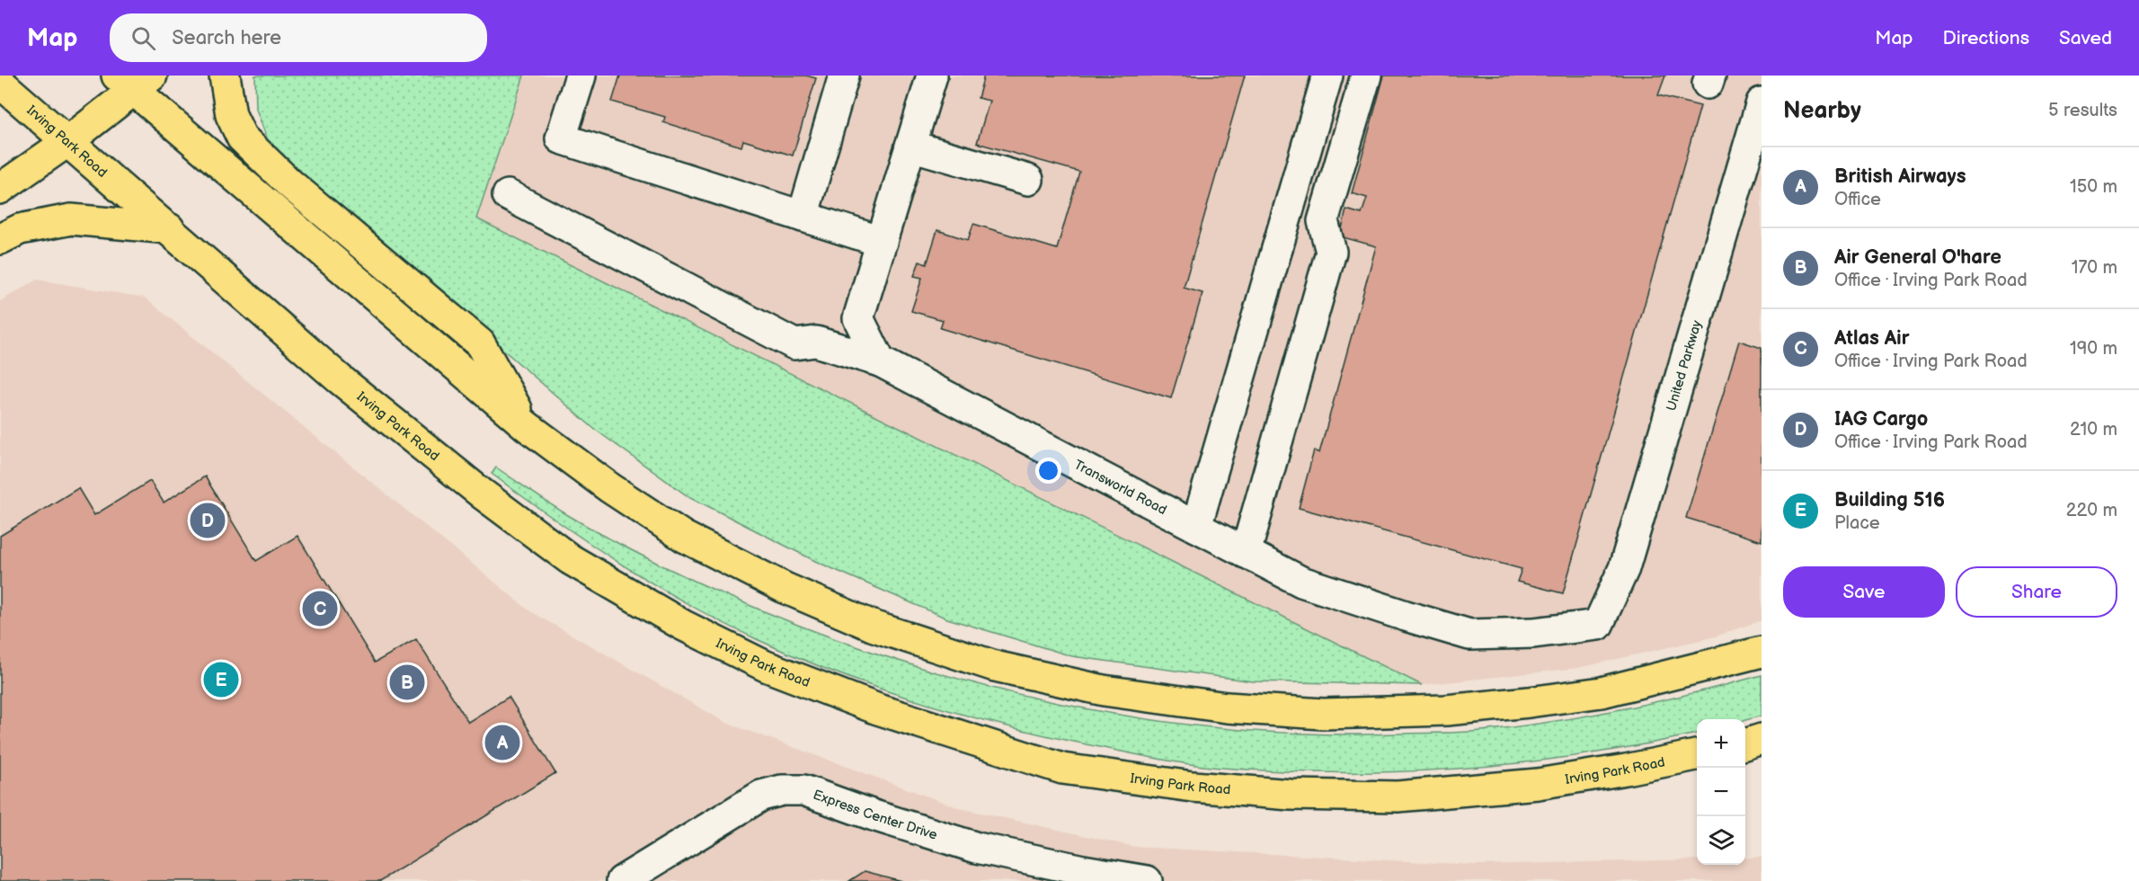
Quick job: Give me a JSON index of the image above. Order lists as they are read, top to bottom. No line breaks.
{"streets":{"main road":["Irving Park Road"],"street":["United Parkway","Transworld Road","Express Center Drive"]},"crossings":[["United Parkway","Transworld Road"]],"page":{"header":"Map","search":"Search here","nav":["Map","Directions","Saved"],"heading":["Nearby","5 results"],"list":[{"mark":"A","name":"British Airways","note":"Office","value":"150 m"},{"mark":"B","name":"Air General O'hare","note":"Office · Irving Park Road","value":"170 m"},{"mark":"C","name":"Atlas Air","note":"Office · Irving Park Road","value":"190 m"},{"mark":"D","name":"IAG Cargo","note":"Office · Irving Park Road","value":"210 m"},{"mark":"E","name":"Building 516","note":"Place","value":"220 m"}],"pins":["D","C","E","B","A"],"buttons":["Save","Share"],"map_buttons":["+","−"]}}
